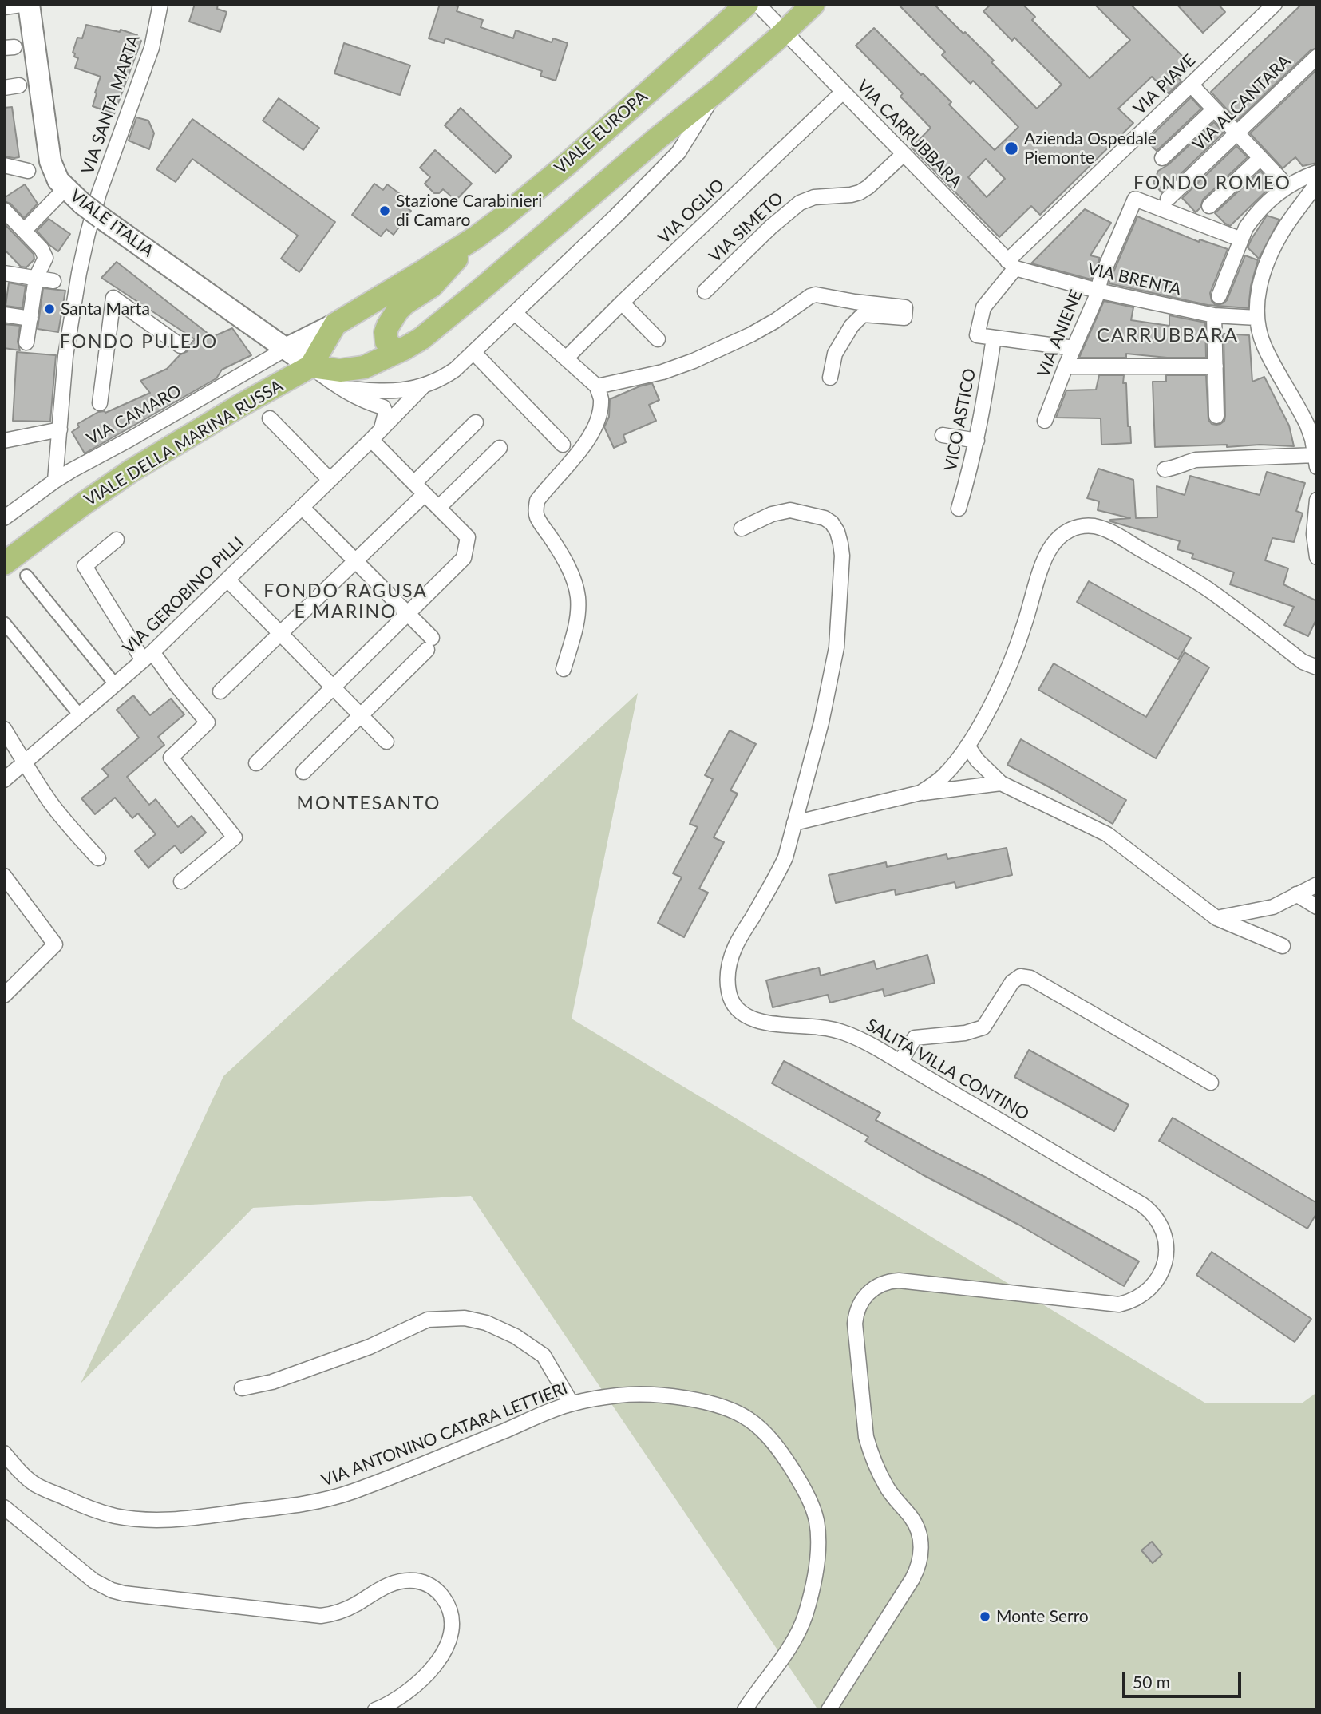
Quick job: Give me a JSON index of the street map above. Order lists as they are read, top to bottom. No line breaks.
{"streets":{"main road":["VIALE EUROPA","VIALE ITALIA","VIALE DELLA MARINA RUSSA"],"street":["VIA PIAVE","VIA ALCANTARA","VIA SANTA MARTA","VIA CARRUBBARA","VIA OGLIO","VIA SIMETO","VIA BRENTA","VIA ANIENE","VIA CAMARO","VICO ASTICO","VIA GEROBINO PILLI","SALITA VILLA CONTINO","VIA ANTONINO CATARA LETTIERI"]},"crossings":[["VIA PIAVE","VIA CARRUBBARA"],["VIA PIAVE","VIA BRENTA"],["VIA PIAVE","VICO ASTICO"],["VIA SANTA MARTA","VIA CAMARO"],["VIA CARRUBBARA","VIA OGLIO"],["VIA CARRUBBARA","VIA SIMETO"],["VIA CARRUBBARA","VIA BRENTA"],["VIALE ITALIA","VIA CAMARO"],["VIALE ITALIA","VIALE DELLA MARINA RUSSA"],["VIA BRENTA","VIA ANIENE"]],"districts":["FONDO ROMEO","CARRUBBARA","FONDO PULEJO","FONDO RAGUSA E MARINO","MONTESANTO"],"places":["Azienda Ospedale Piemonte","Stazione Carabinieri di Camaro","Santa Marta","Monte Serro"],"scale_bar":"50 m"}
